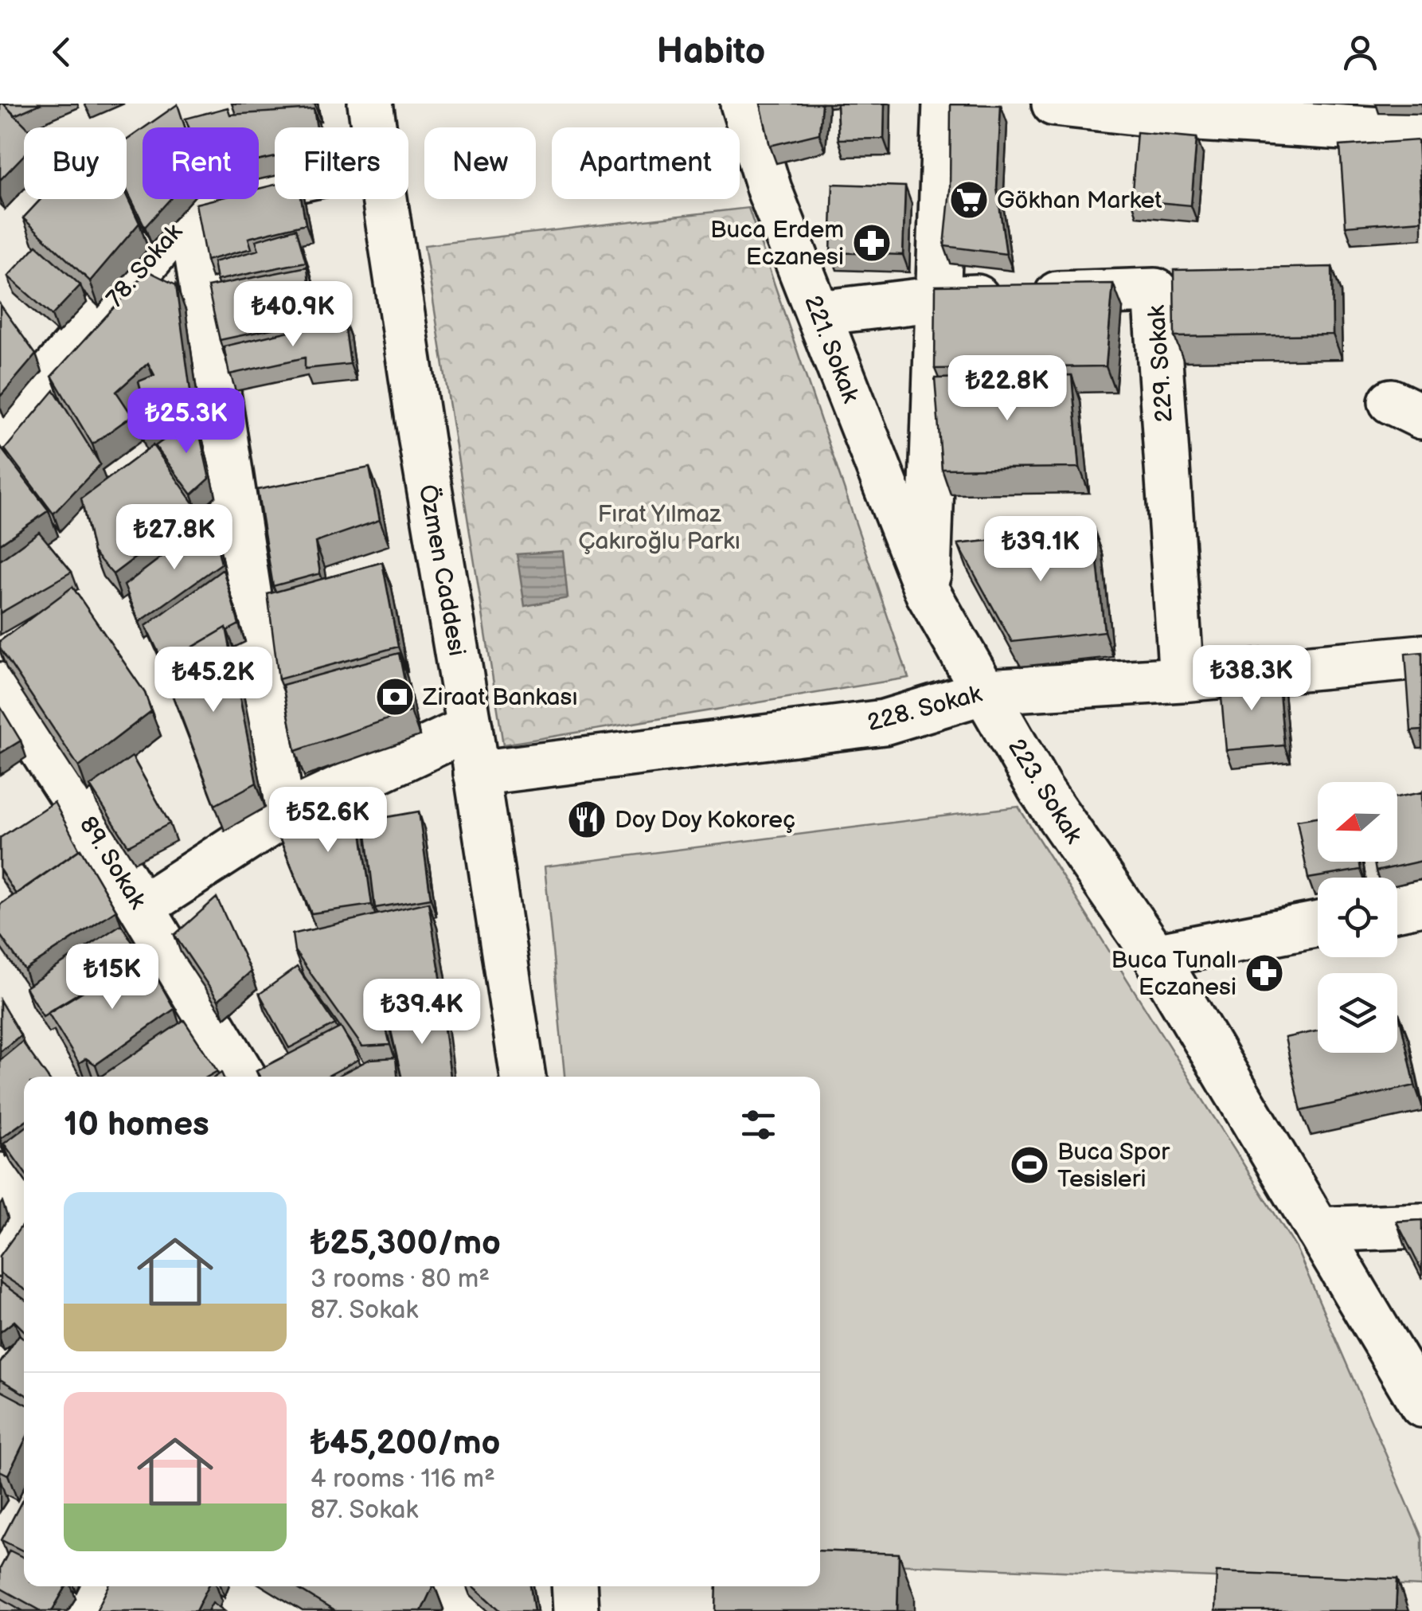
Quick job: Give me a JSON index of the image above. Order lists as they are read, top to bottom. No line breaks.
{"streets":{"street":["78. Sokak","221. Sokak","229. Sokak","Özmen Caddesi","228. Sokak","223. Sokak","89. Sokak"]},"crossings":[["221. Sokak","229. Sokak"],["221. Sokak","223. Sokak"],["229. Sokak","228. Sokak"],["Özmen Caddesi","228. Sokak"],["228. Sokak","223. Sokak"]],"parks":["Fırat Yılmaz Çakıroğlu Parkı"],"places":{"supermarket":["Gökhan Market"],"pharmacy":["Buca Erdem Eczanesi","Buca Tunalı Eczanesi"],"bank":["Ziraat Bankası"],"restaurant":["Doy Doy Kokoreç"],"sports":["Buca Spor Tesisleri"]},"north":"left","page":{"header":"Habito","chip":["Buy","Rent","Filters","New","Apartment"],"price":["₺40.9K","₺22.8K","₺25.3K","₺27.8K","₺39.1K","₺38.3K","₺45.2K","₺52.6K","₺15K","₺39.4K"],"heading":"10 homes","list":[{"name":"₺25,300/mo","note":"3 rooms · 80 m² · 87. Sokak"},{"name":"₺45,200/mo","note":"4 rooms · 116 m² · 87. Sokak"}]}}
